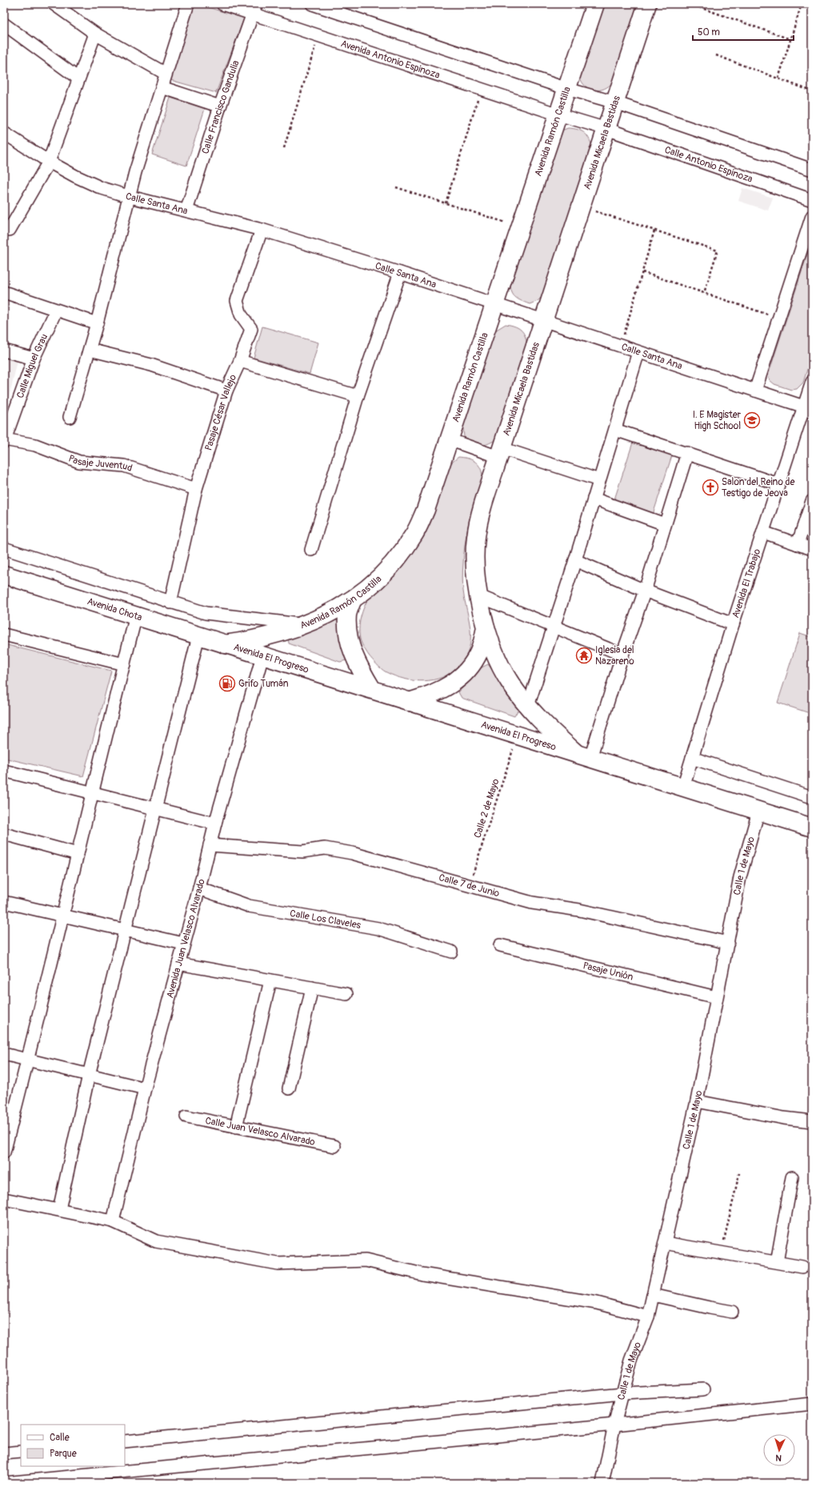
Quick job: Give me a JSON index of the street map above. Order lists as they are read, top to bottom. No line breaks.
{"streets":{"main road":["Avenida Ramón Castilla","Avenida Micaela Bastidas","Avenida Chota","Avenida El Progreso"],"street":["Avenida Antonio Espinoza","Calle Francisco Gandulia","Calle Antonio Espinoza","Calle Santa Ana","Calle Miguel Grau","Pasaje César Vallejo","Pasaje Juventud","Avenida El Trabajo","Calle 1 de Mayo","Calle 7 de Junio","Calle Los Claveles","Avenida Juan Velasco Alvarado","Pasaje Unión","Calle Juan Velasco Alvarado"],"path":["Calle 2 de Mayo"]},"crossings":[["Avenida Antonio Espinoza","Calle Francisco Gandulia"],["Avenida Antonio Espinoza","Avenida Ramón Castilla"],["Avenida Antonio Espinoza","Calle Antonio Espinoza"],["Calle Francisco Gandulia","Calle Santa Ana"],["Avenida Ramón Castilla","Calle Antonio Espinoza"],["Avenida Ramón Castilla","Calle Santa Ana"],["Avenida Ramón Castilla","Avenida Chota"],["Avenida Ramón Castilla","Avenida El Progreso"],["Avenida Micaela Bastidas","Calle Antonio Espinoza"],["Avenida Micaela Bastidas","Calle Santa Ana"],["Avenida Micaela Bastidas","Avenida El Progreso"],["Calle Santa Ana","Pasaje César Vallejo"],["Calle Santa Ana","Avenida El Trabajo"],["Calle Miguel Grau","Pasaje Juventud"],["Pasaje César Vallejo","Pasaje Juventud"],["Avenida El Trabajo","Avenida El Progreso"],["Avenida Chota","Avenida El Progreso"],["Avenida El Progreso","Calle 2 de Mayo"],["Avenida El Progreso","Calle 1 de Mayo"],["Avenida El Progreso","Avenida Juan Velasco Alvarado"],["Calle 2 de Mayo","Calle 7 de Junio"],["Calle 1 de Mayo","Calle 7 de Junio"],["Calle 1 de Mayo","Pasaje Unión"],["Calle 7 de Junio","Avenida Juan Velasco Alvarado"],["Calle Los Claveles","Avenida Juan Velasco Alvarado"]],"places":{"school or university":["I. E Magister High School"],"church":["Salon del Reino de Testigo de Jeova"],"temple":["Iglesia del Nazareno"],"fuel station":["Grifo Tumán"]},"legend":["Calle","Parque"],"scale_bar":"50 m","north":"bottom"}
